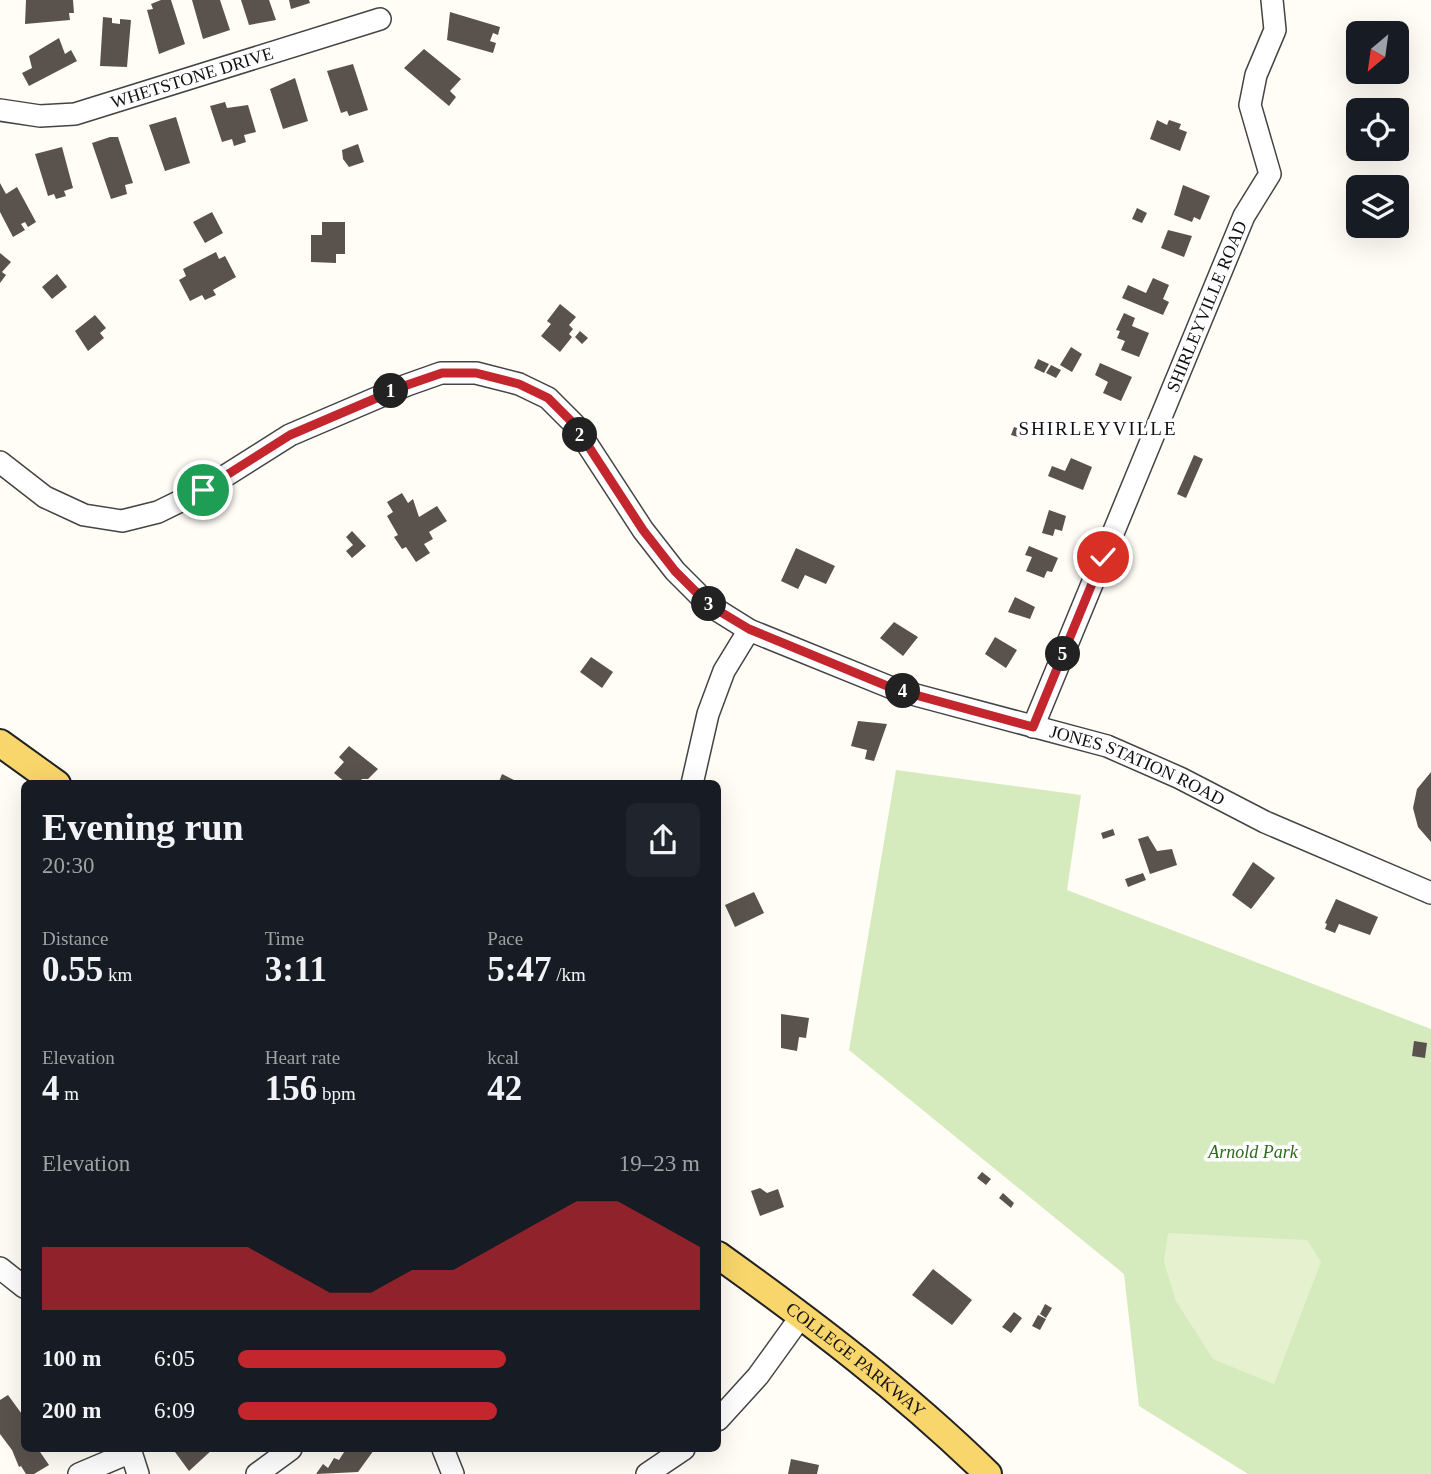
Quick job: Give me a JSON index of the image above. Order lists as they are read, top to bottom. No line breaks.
{"streets":{"main road":["COLLEGE PARKWAY"],"street":["WHETSTONE DRIVE","SHIRLEYVILLE ROAD","JONES STATION ROAD"]},"crossings":[["SHIRLEYVILLE ROAD","JONES STATION ROAD"]],"districts":["SHIRLEYVILLE"],"parks":["Arnold Park"],"north":"bottom left","page":{"pins":["1","2","3","5","4"],"heading":["Evening run","20:30"],"stats":[["Distance","0.55 km"],["Time","3:11"],["Pace","5:47 /km"],["Elevation","4 m"],["Heart rate","156 bpm"],["kcal","42"]],"chart":["Elevation","19–23 m"],"list":[{"name":"100 m","note":"6:05"},{"name":"200 m","note":"6:09"}]}}
